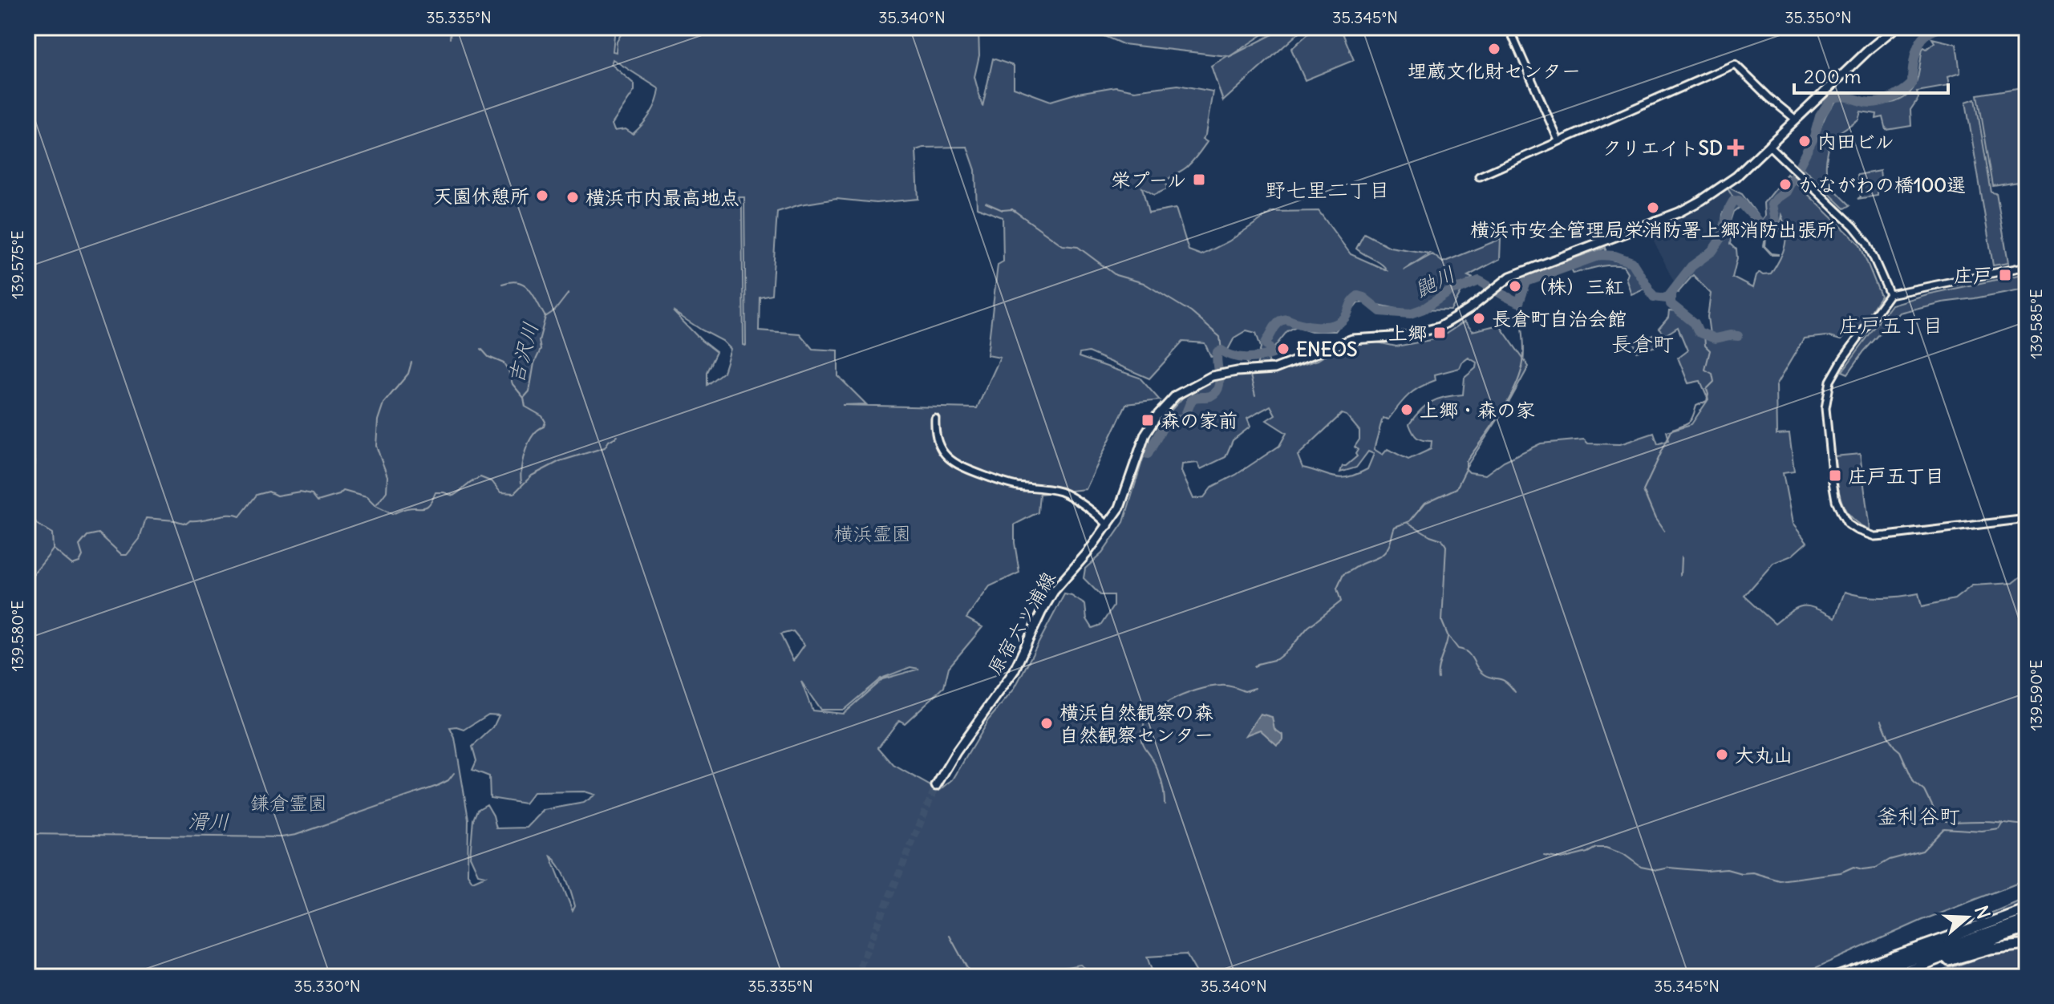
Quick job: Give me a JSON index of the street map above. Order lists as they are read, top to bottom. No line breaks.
{"streets":{"main road":["原宿六ツ浦線"]},"districts":["野七里二丁目","庄戸五丁目","長倉町","釜利谷町"],"water":["鼬川","吉沢川","滑川"],"parks":["横浜霊園","鎌倉霊園"],"places":{"other":["埋蔵文化財センター","内田ビル","かながわの橋100選","天園休憩所","横浜市内最高地点","横浜市安全管理局栄消防署上郷消防出張所","（株）三紅","長倉町自治会館","ENEOS","上郷・森の家","横浜自然観察の森 自然観察センター","大丸山"],"health":["クリエイトSD"],"transit":["栄プール","庄戸","上郷","森の家前","庄戸五丁目"]},"scale_bar":"200 m","north":"right","coordinates":["35.335°N","35.340°N","35.345°N","35.350°N","139.575°E","139.585°E","139.580°E","139.590°E","35.330°N"]}
